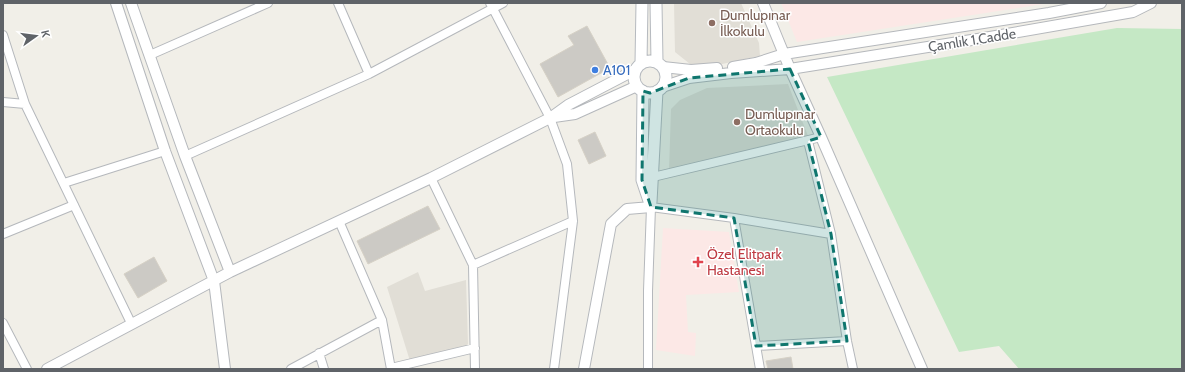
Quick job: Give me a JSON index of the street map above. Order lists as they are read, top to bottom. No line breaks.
{"streets":{"street":["Çamlık 1.Cadde"]},"places":{"other":["Dumlupınar İlkokulu","A101","Dumlupınar Ortaokulu"],"health":["Özel Elitpark Hastanesi"]},"north":"right"}
